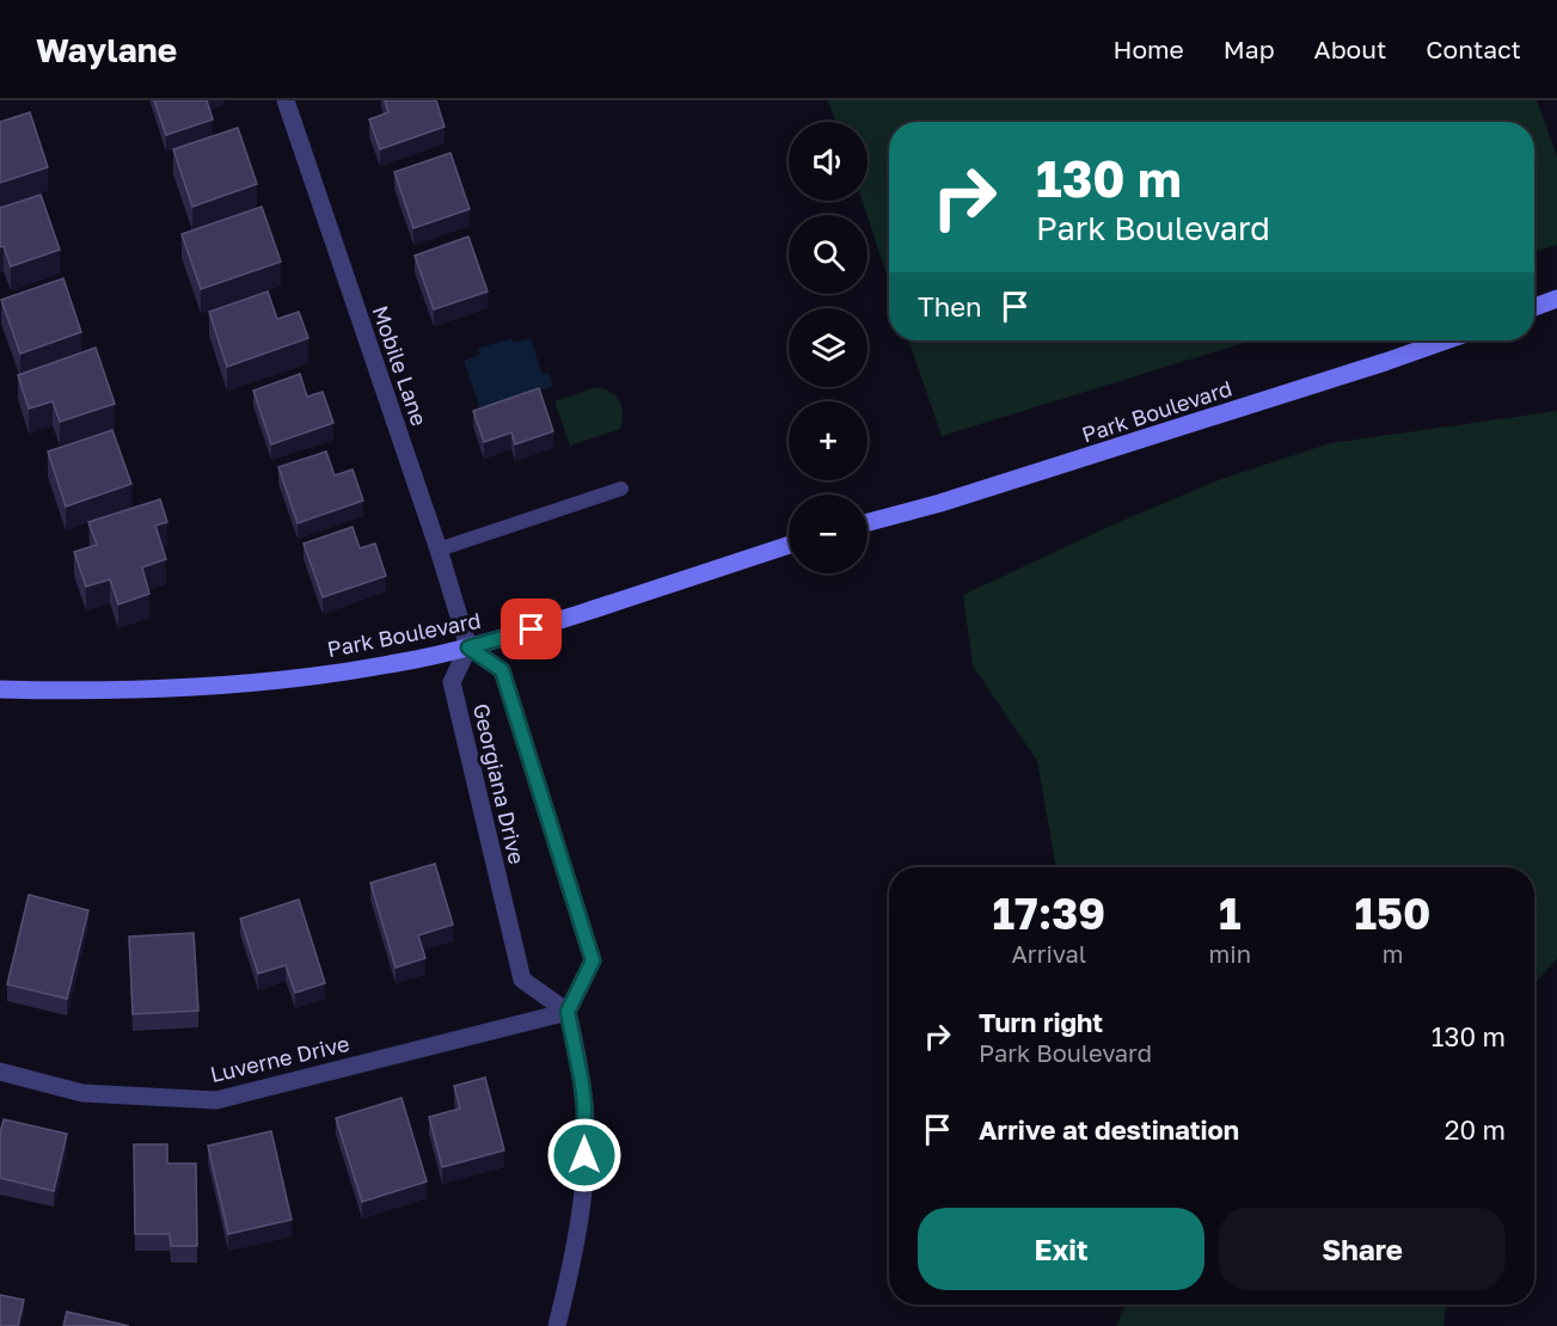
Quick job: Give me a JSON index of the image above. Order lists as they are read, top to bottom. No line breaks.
{"streets":{"main road":["Park Boulevard"],"street":["Mobile Lane","Georgiana Drive","Luverne Drive"]},"crossings":[["Mobile Lane","Park Boulevard"],["Mobile Lane","Georgiana Drive"],["Park Boulevard","Georgiana Drive"],["Georgiana Drive","Luverne Drive"]],"page":{"header":"Waylane","nav":["Home","Map","About","Contact"],"map_buttons":["+","−"],"turn":["130 m","Park Boulevard"],"then":"Then","eta":["17:39","Arrival","1","min","150","m"],"list":[{"name":"Turn right","note":"Park Boulevard","value":"130 m"},{"name":"Arrive at destination","value":"20 m"}],"buttons":["Exit","Share"]}}
